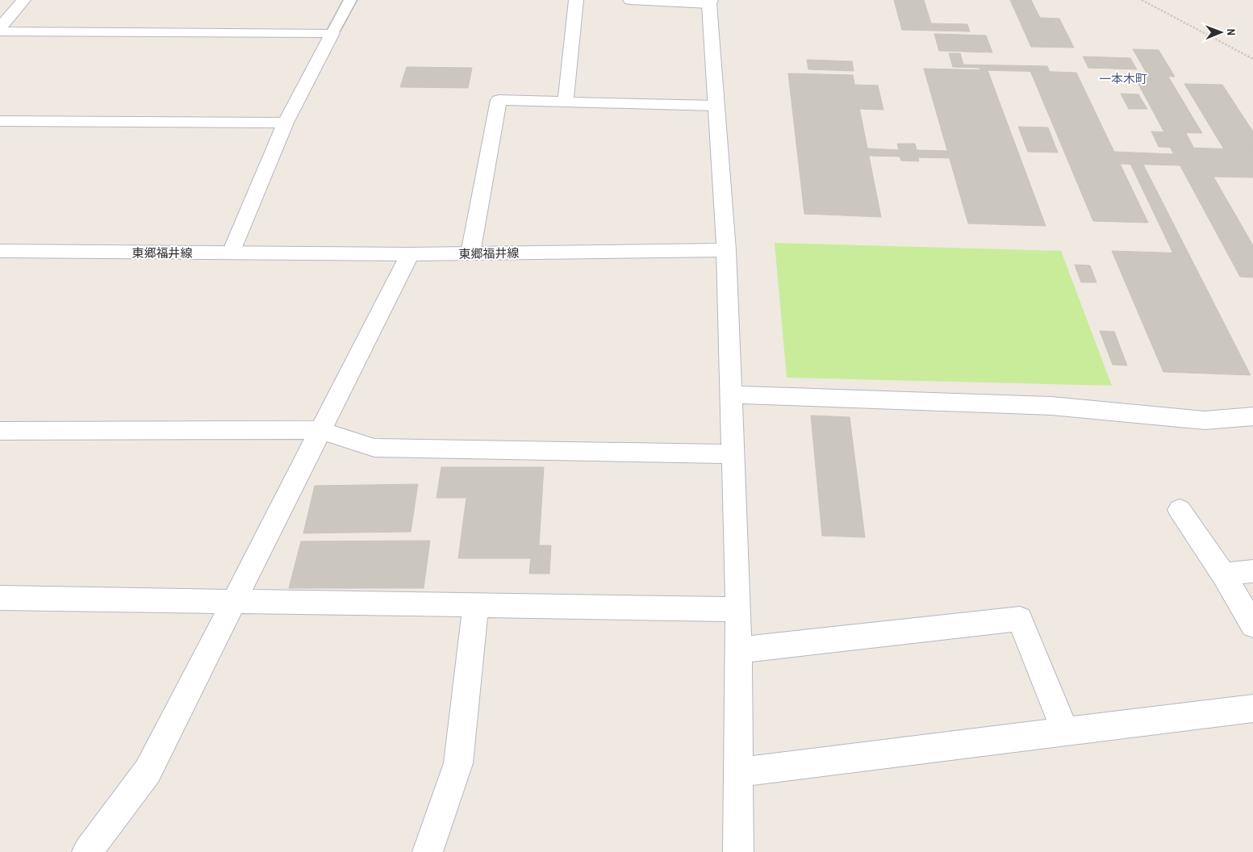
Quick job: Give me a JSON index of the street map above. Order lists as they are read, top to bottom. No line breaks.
{"streets":{"street":["東郷福井線"]},"districts":["一本木町"],"north":"right"}
